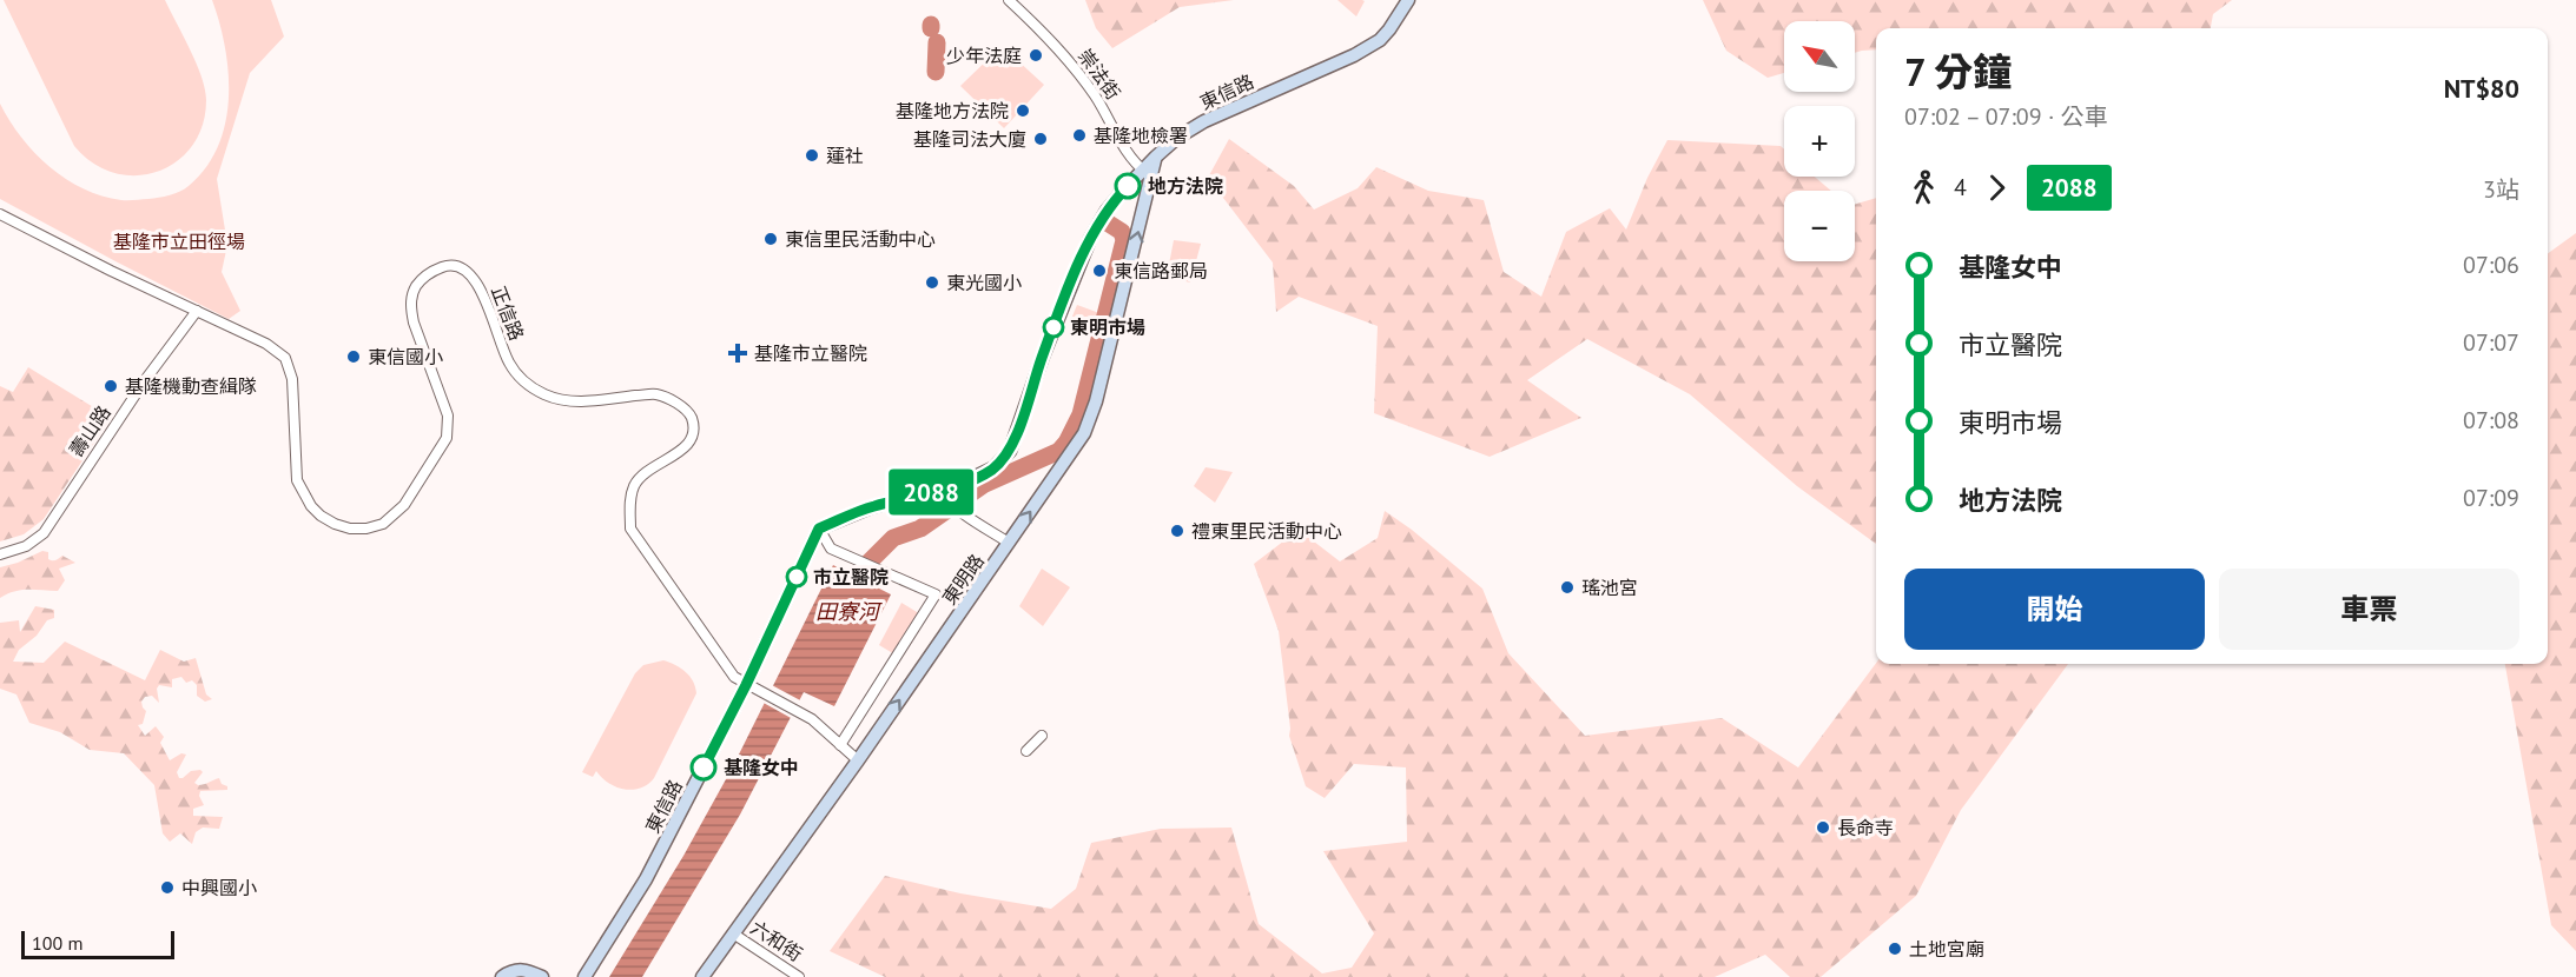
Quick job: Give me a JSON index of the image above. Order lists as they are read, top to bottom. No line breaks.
{"streets":{"main road":["東信路","東明路"],"street":["崇法街","正信路","壽山路","六和街"]},"crossings":[["崇法街","東明路"],["東信路","正信路"],["東信路","東明路"],["正信路","壽山路"],["東明路","六和街"]],"water":["田寮河"],"parks":["基隆市立田徑場"],"places":{"other":["少年法庭","基隆地方法院","基隆地檢署","基隆司法大廈","蓮社","地方法院","東信里民活動中心","東信路郵局","東光國小","東明市場","東信國小","基隆機動查緝隊","禮東里民活動中心","市立醫院","瑤池宮","基隆女中","長命寺","中興國小","土地宮廟"],"health":["基隆市立醫院"]},"lines":["bus line 2088"],"scale_bar":"100 m","north":"top left","page":{"on_map":"2088","map_buttons":["+","−"],"heading":["7 分鐘","07:02 – 07:09 · 公車","NT$80"],"legs":["4","2088","3站"],"list":[{"name":"基隆女中","value":"07:06"},{"name":"市立醫院","value":"07:07"},{"name":"東明市場","value":"07:08"},{"name":"地方法院","value":"07:09"}],"buttons":["開始","車票"],"scale":"100 m"}}
